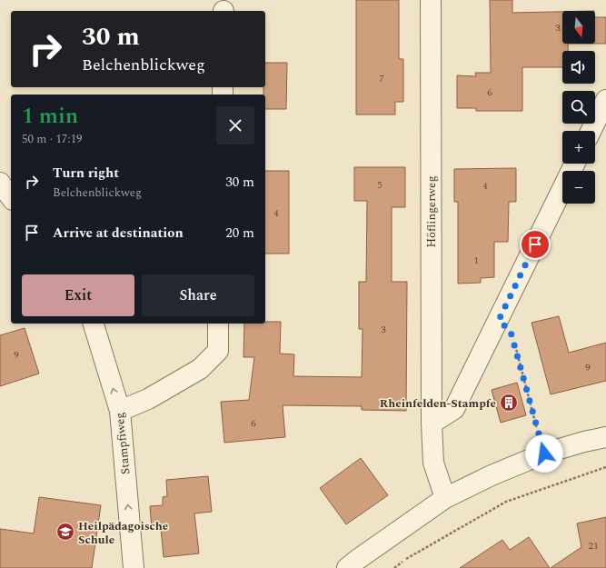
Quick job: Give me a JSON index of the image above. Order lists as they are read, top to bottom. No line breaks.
{"streets":{"street":["Höflingerweg","Stampfiweg"]},"one_way":["Stampfiweg"],"places":{"building":["Rheinfelden-Stampfe"],"school or university":["Heilpädagoische Schule"]},"house_numbers":["3","7","6","5","4","4","1","3","9","9","6","21"],"north":"bottom","page":{"map_buttons":["+","−"],"turn":["30 m","Belchenblickweg"],"heading":["1 min","50 m · 17:19"],"list":[{"name":"Turn right","note":"Belchenblickweg","value":"30 m"},{"name":"Arrive at destination","value":"20 m"}],"buttons":["Exit","Share"]}}
